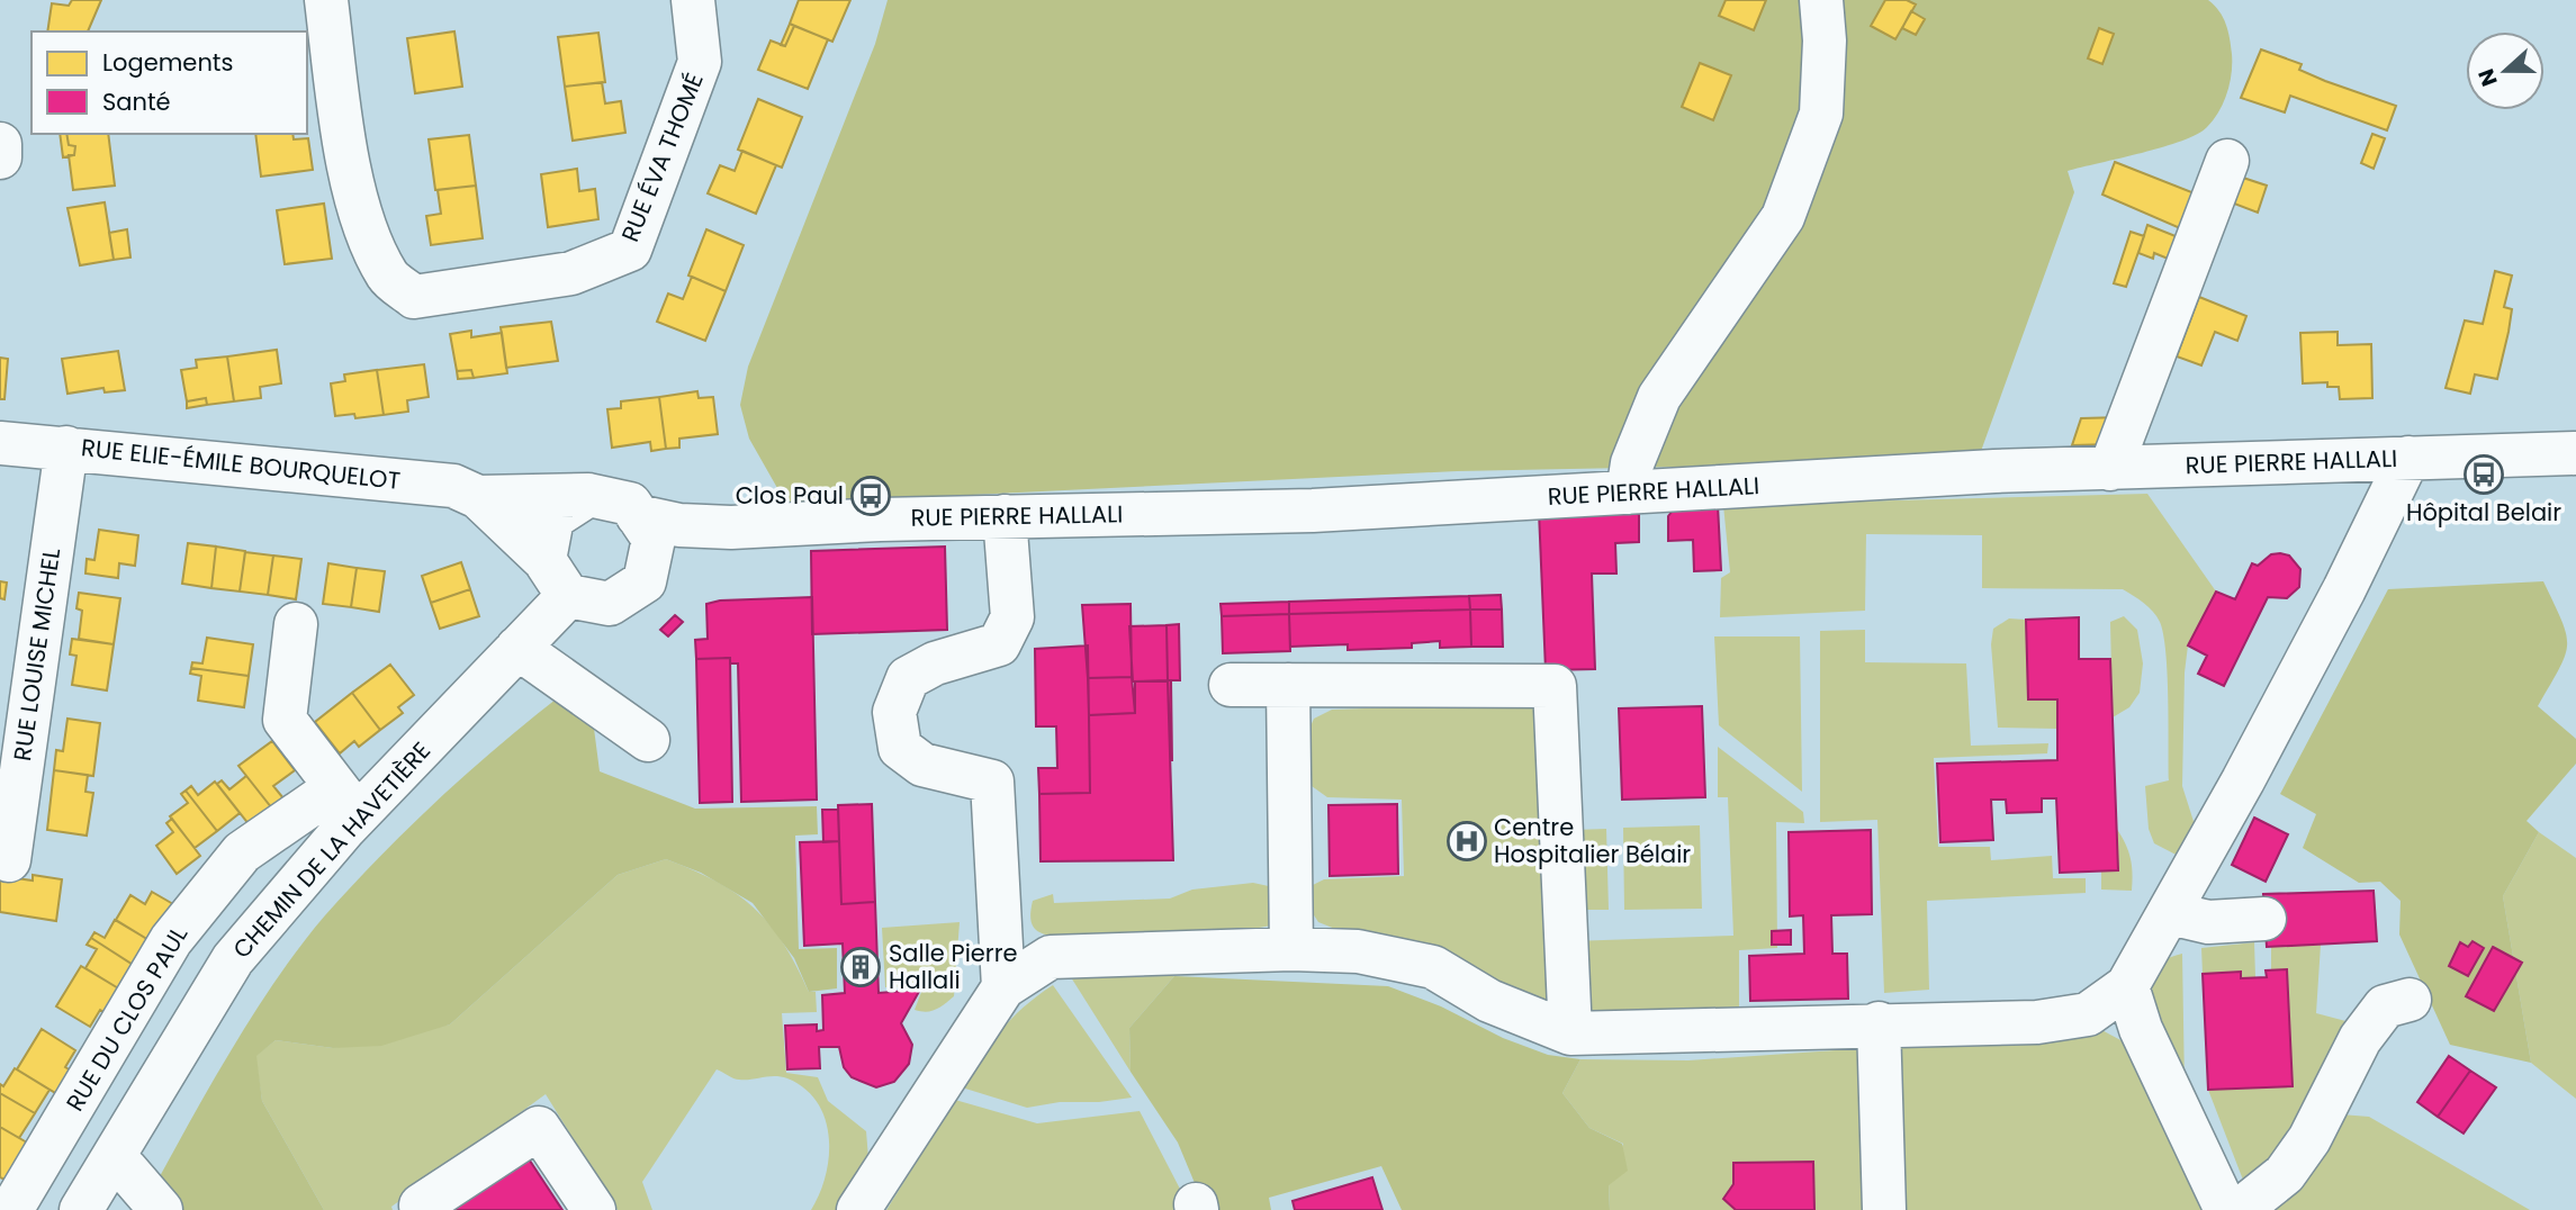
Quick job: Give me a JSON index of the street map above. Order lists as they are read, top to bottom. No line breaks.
{"streets":{"street":["RUE ÉVA THOMÉ","RUE PIERRE HALLALI","RUE ELIE-ÉMILE BOURQUELOT","RUE LOUISE MICHEL","CHEMIN DE LA HAVETIÈRE","RUE DU CLOS PAUL"]},"crossings":[["RUE PIERRE HALLALI","RUE ELIE-ÉMILE BOURQUELOT"],["RUE PIERRE HALLALI","CHEMIN DE LA HAVETIÈRE"],["RUE ELIE-ÉMILE BOURQUELOT","RUE LOUISE MICHEL"],["RUE ELIE-ÉMILE BOURQUELOT","CHEMIN DE LA HAVETIÈRE"],["CHEMIN DE LA HAVETIÈRE","RUE DU CLOS PAUL"]],"places":{"bus stop":["Hôpital Belair","Clos Paul"],"hospital":["Centre Hospitalier Bélair"],"building":["Salle Pierre Hallali"]},"legend":["Logements","Santé"],"north":"left"}
